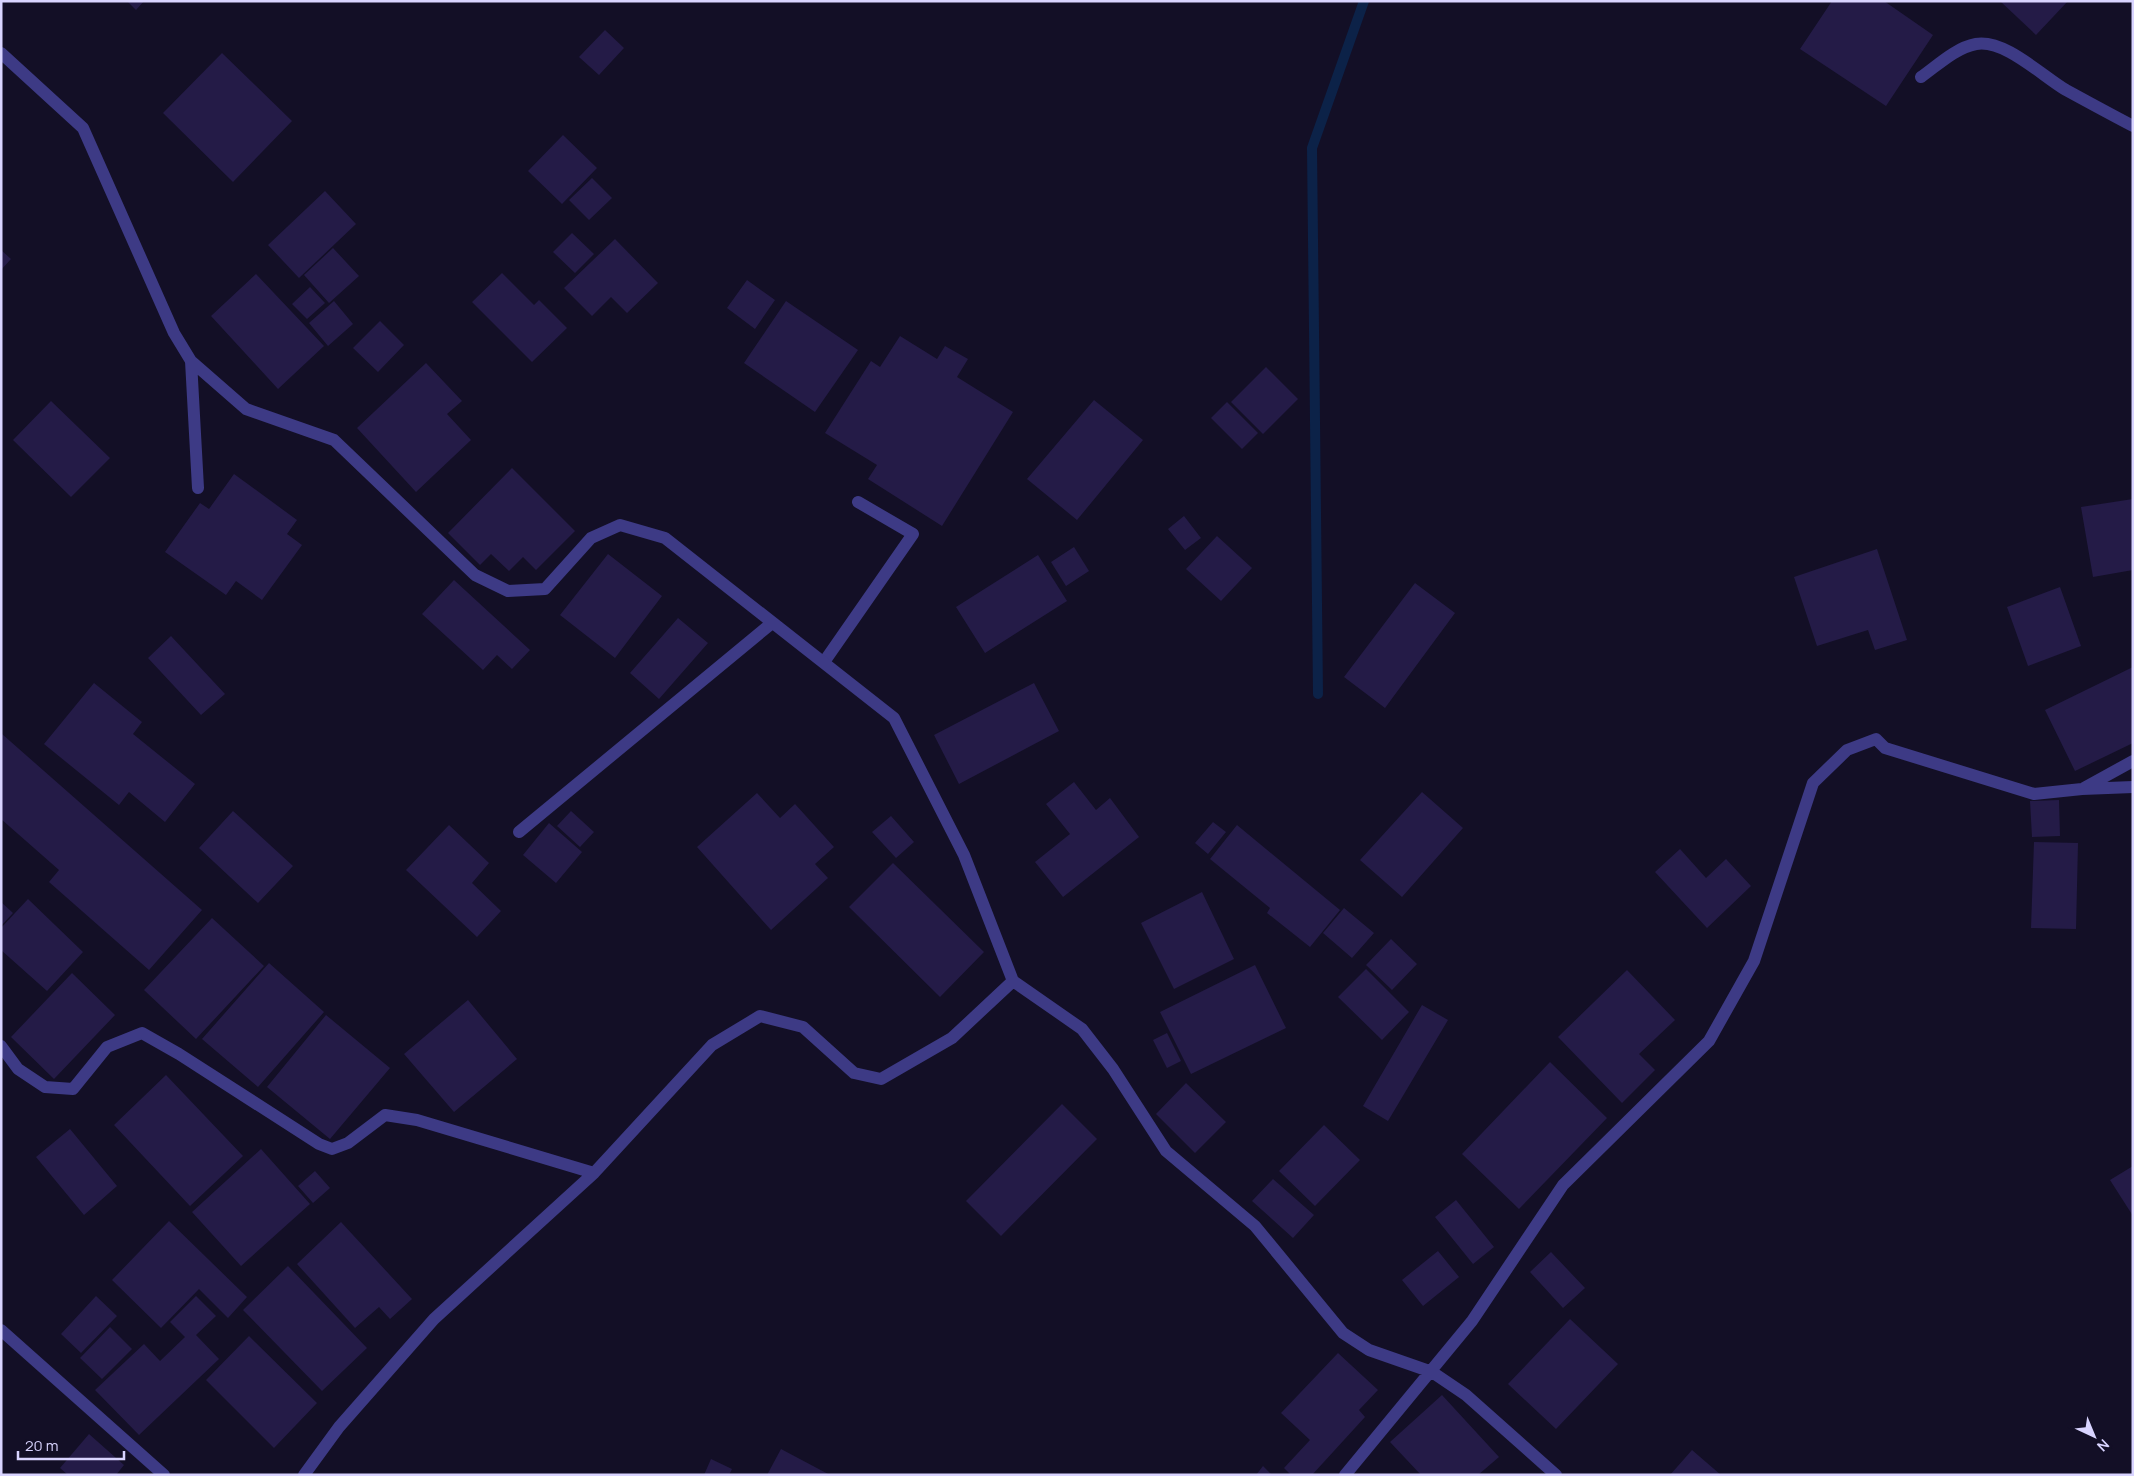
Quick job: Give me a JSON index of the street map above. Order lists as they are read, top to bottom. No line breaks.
{"scale_bar":"20 m","north":"bottom right"}
